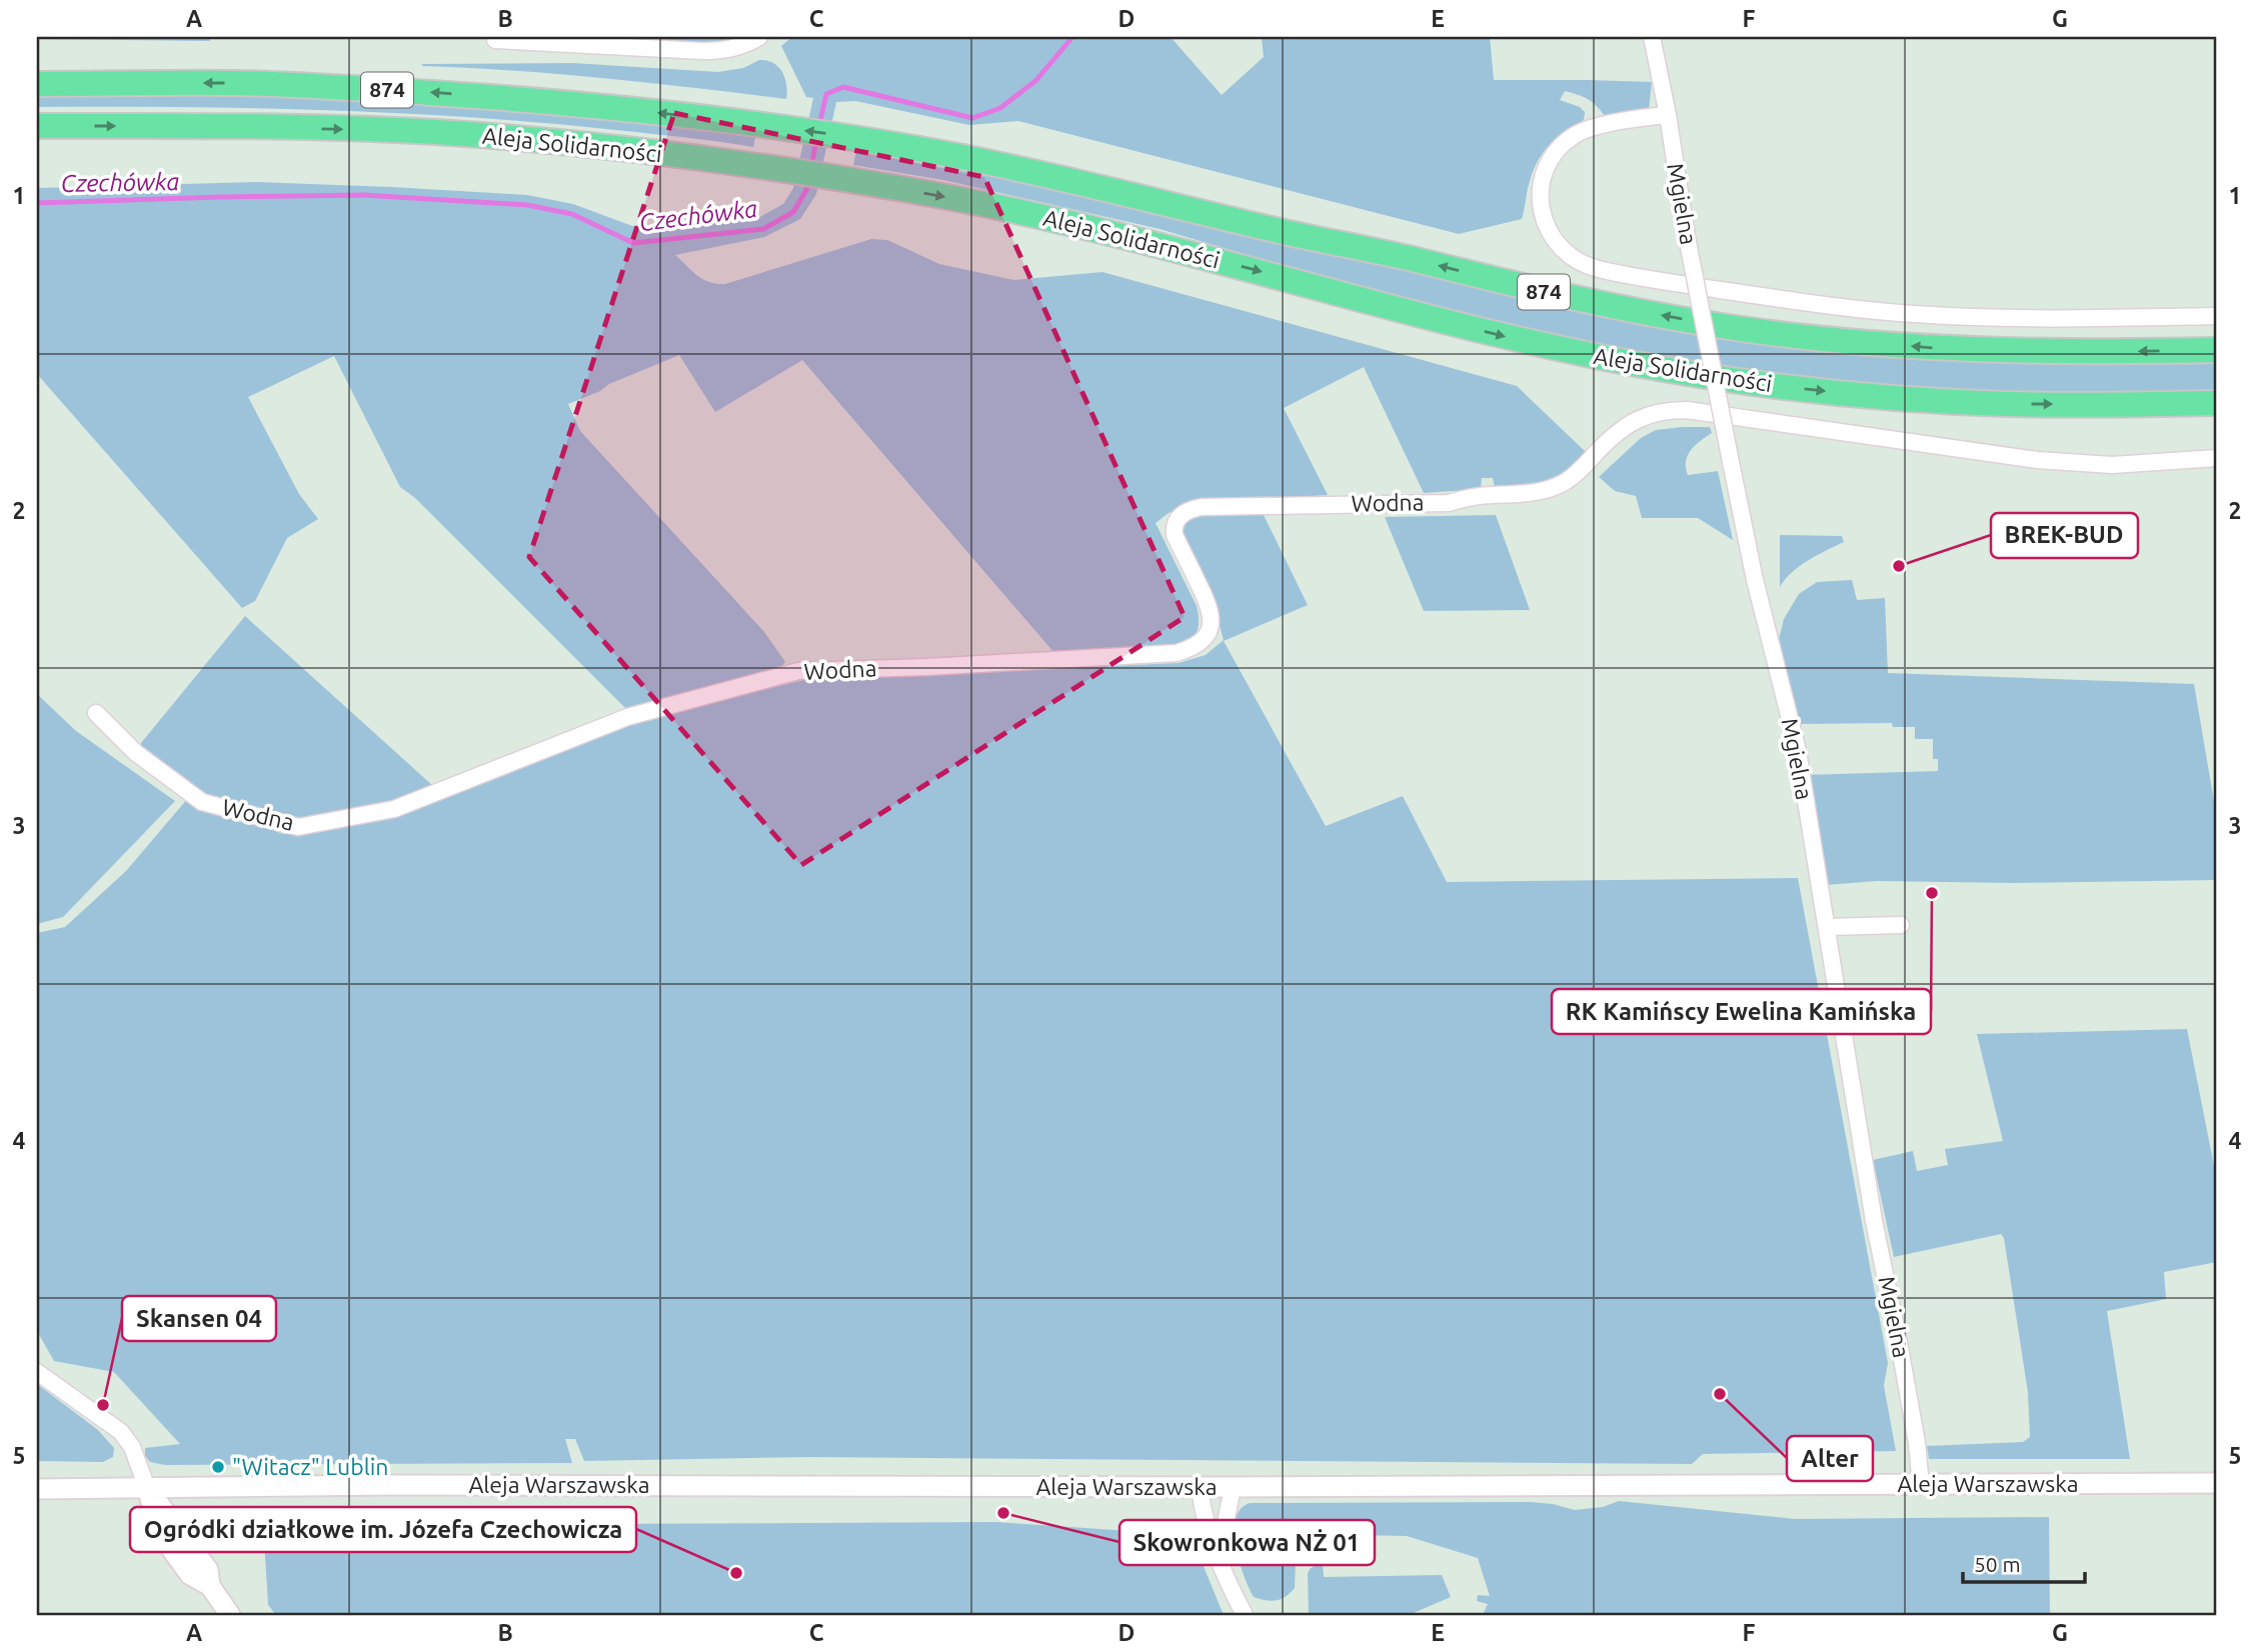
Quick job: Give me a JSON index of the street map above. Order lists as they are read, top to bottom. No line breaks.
{"streets":{"main road":["874","Aleja Solidarności"],"street":["Mgielna","Wodna","Aleja Warszawska"]},"crossings":[["Mgielna","Aleja Warszawska"]],"water":["Czechówka"],"places":["BREK-BUD","RK Kamińscy Ewelina Kamińska","Alter","Skansen 04","\"Witacz\" Lublin","Skowronkowa NŻ 01","Ogródki działkowe im. Józefa Czechowicza"],"scale_bar":"50 m","grid":{"columns":["A","B","C","D","E","F","G"],"rows":["1","2","3","4","5"]}}
